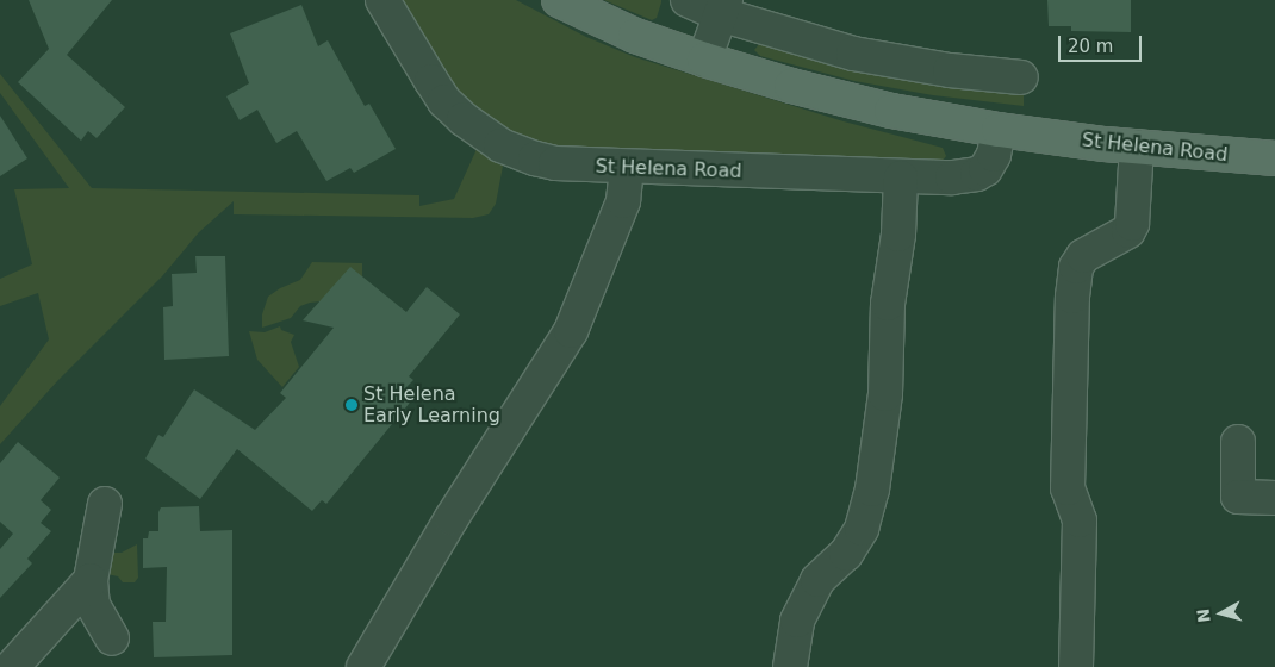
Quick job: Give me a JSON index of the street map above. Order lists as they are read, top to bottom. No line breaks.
{"streets":{"main road":["St Helena Road"]},"places":["St Helena Early Learning"],"scale_bar":"20 m","north":"left"}
